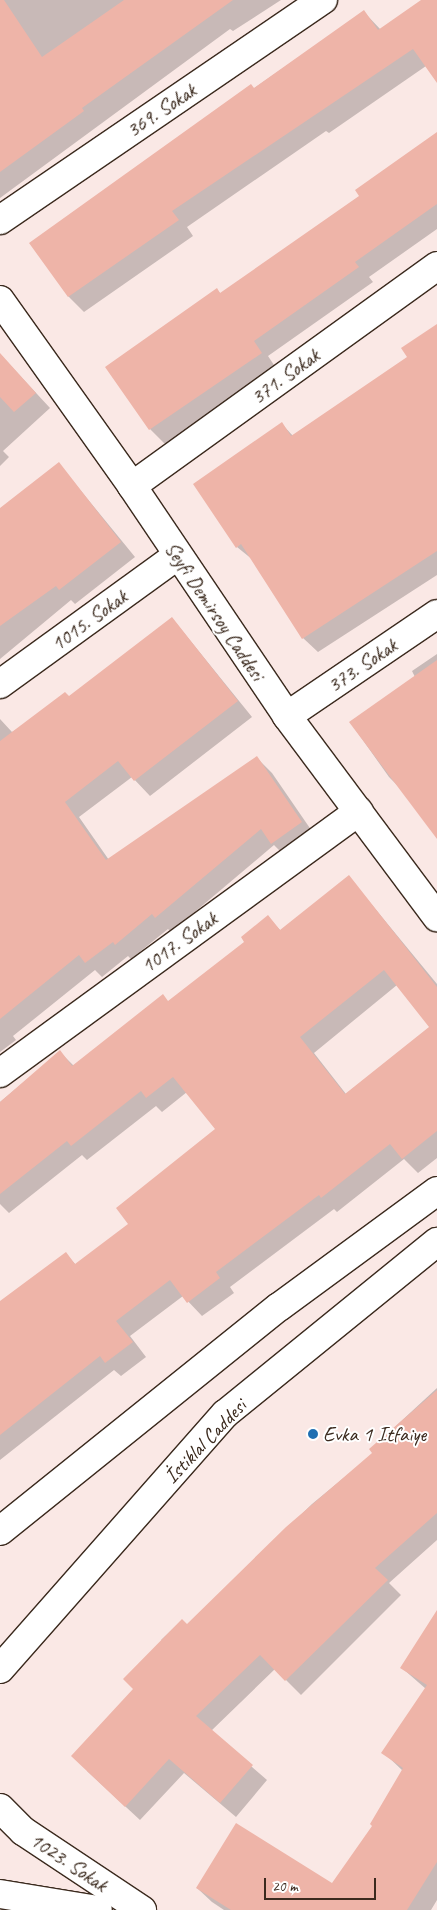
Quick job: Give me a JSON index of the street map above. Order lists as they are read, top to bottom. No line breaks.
{"streets":{"main road":["369. Sokak","371. Sokak","Seyfi Demirsoy Caddesi","1015. Sokak","373. Sokak","1017. Sokak","İstiklal Caddesi","1023. Sokak"]},"crossings":[["371. Sokak","Seyfi Demirsoy Caddesi"],["Seyfi Demirsoy Caddesi","1015. Sokak"],["Seyfi Demirsoy Caddesi","373. Sokak"],["Seyfi Demirsoy Caddesi","1017. Sokak"]],"places":["Evka 1 Itfaiye"],"scale_bar":"20 m"}
